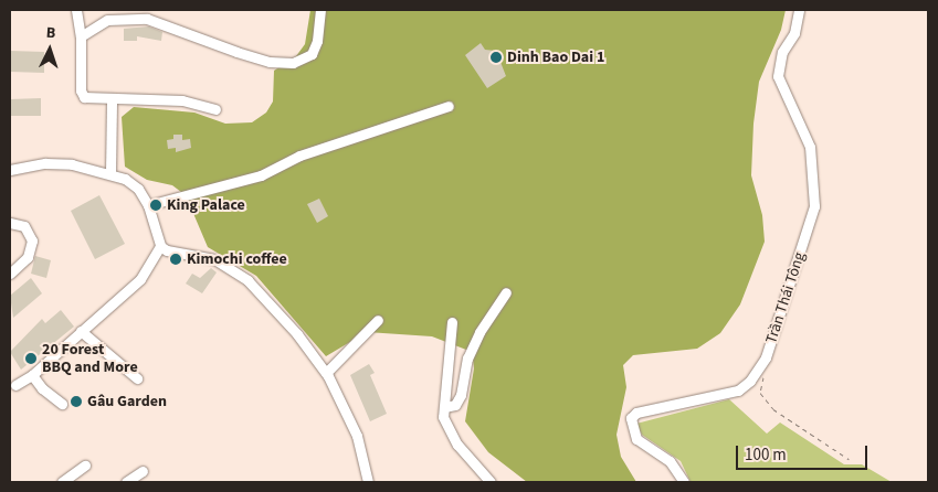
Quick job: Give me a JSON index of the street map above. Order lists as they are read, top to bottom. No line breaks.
{"streets":{"street":["Trần Thái Tông"]},"places":["Dinh Bao Dai 1","King Palace","Kimochi coffee","20 Forest BBQ and More","Gâu Garden"],"scale_bar":"100 m","north":"top"}
